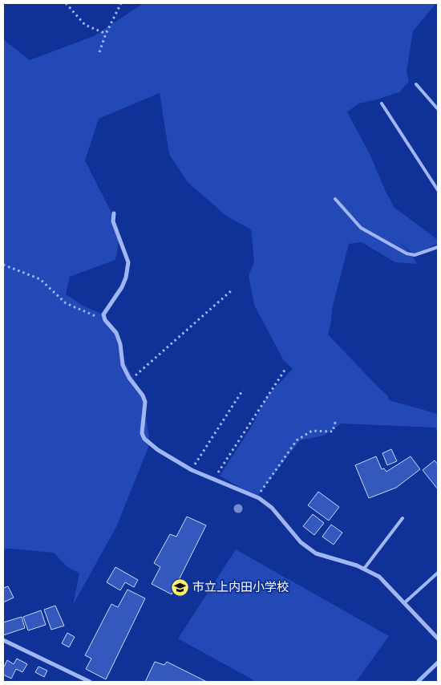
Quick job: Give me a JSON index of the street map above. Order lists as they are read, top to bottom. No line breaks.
{"places":{"school or university":["市立上内田小学校"]}}
